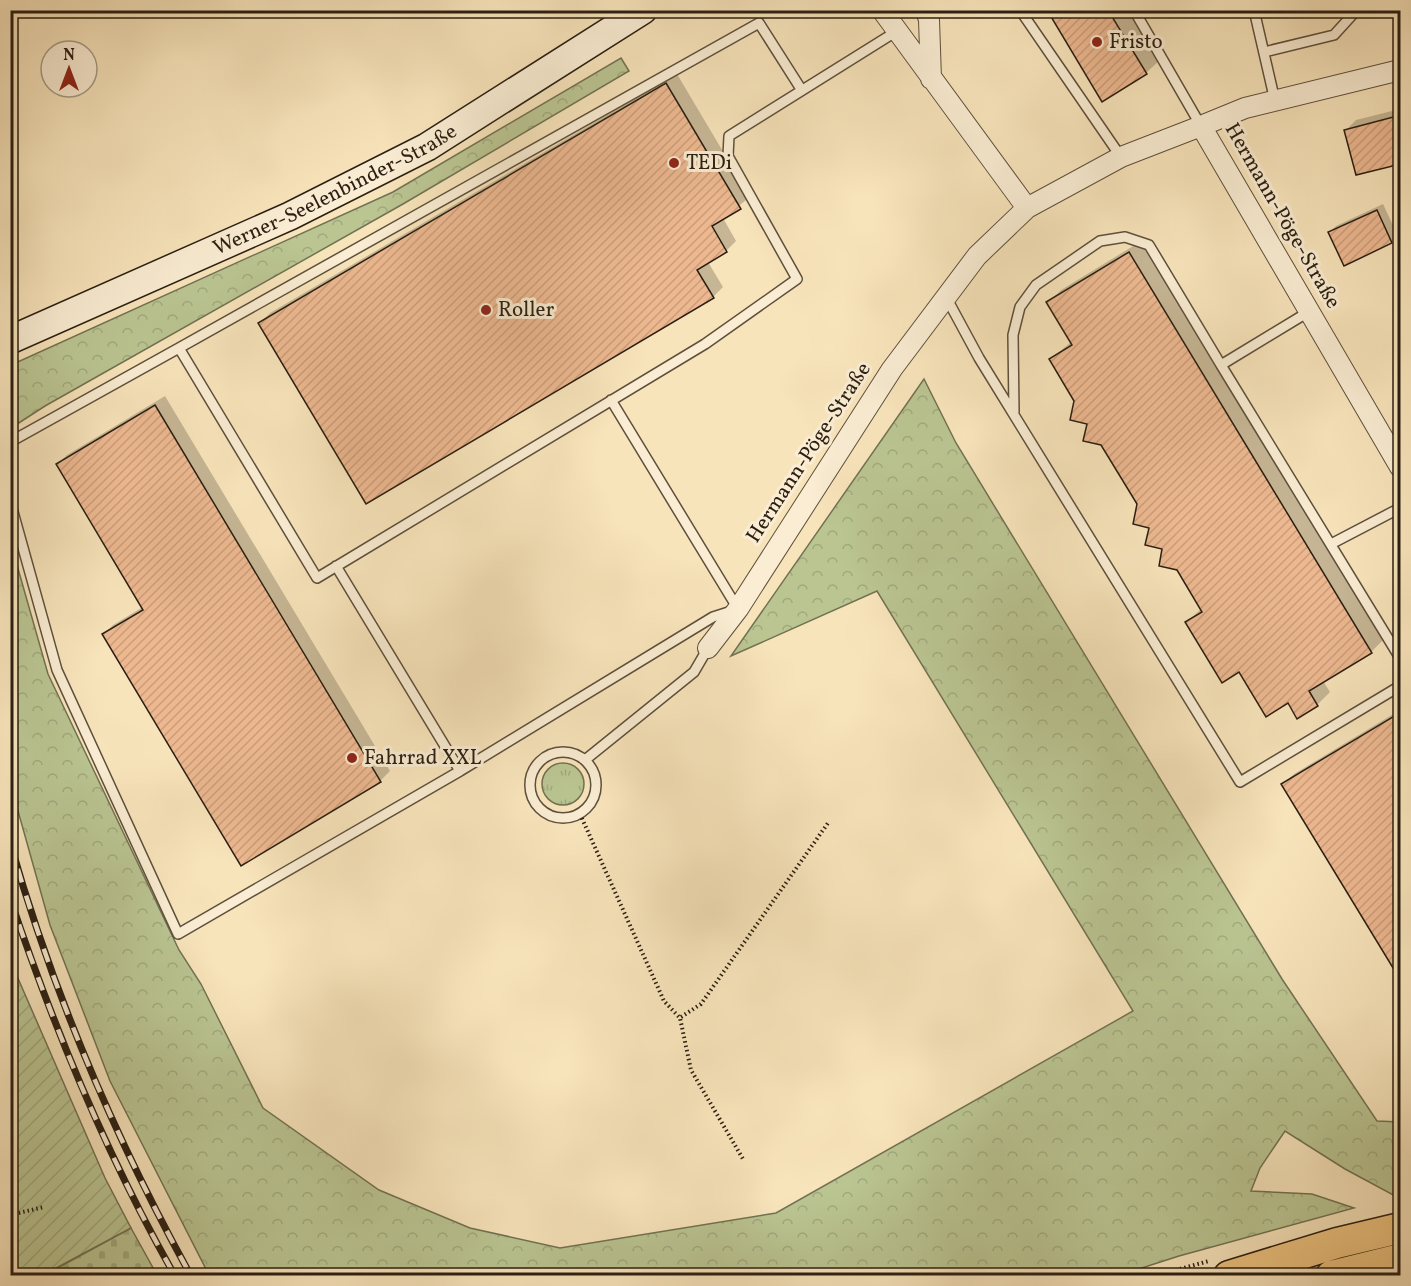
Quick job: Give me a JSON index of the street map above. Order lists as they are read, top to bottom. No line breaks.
{"streets":{"main road":["Werner-Seelenbinder-Straße"],"street":["Hermann-Pöge-Straße"]},"places":["Fristo","TEDi","Roller","Fahrrad XXL"],"north":"top"}
